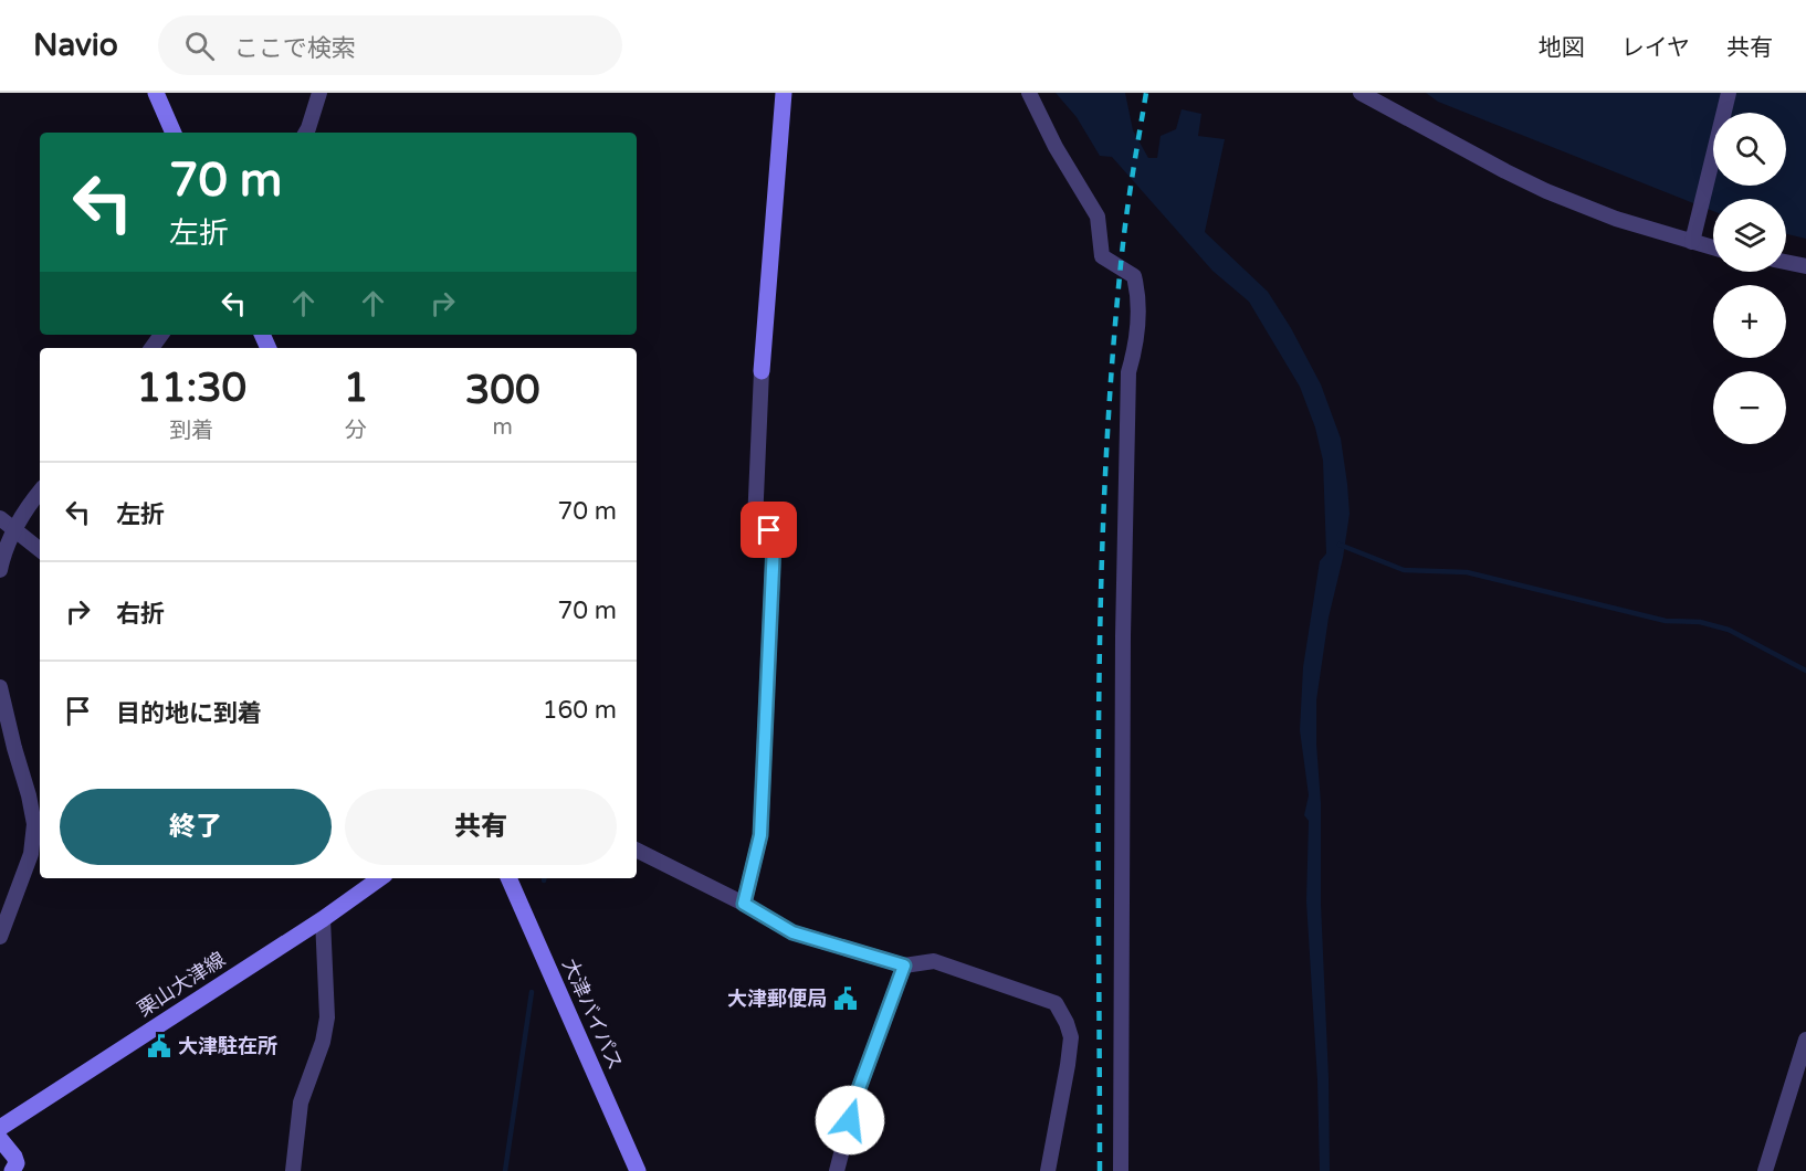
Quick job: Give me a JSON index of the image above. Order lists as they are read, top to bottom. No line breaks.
{"streets":{"main road":["栗山大津線","大津バイパス"]},"places":{"public building":["大津郵便局","大津駐在所"]},"page":{"header":"Navio","search":"ここで検索","nav":["地図","レイヤ","共有"],"map_buttons":["+","−"],"turn":["70 m","左折"],"eta":["11:30","到着","1","分","300","m"],"list":[{"name":"左折","value":"70 m"},{"name":"右折","value":"70 m"},{"name":"目的地に到着","value":"160 m"}],"buttons":["終了","共有"]}}
